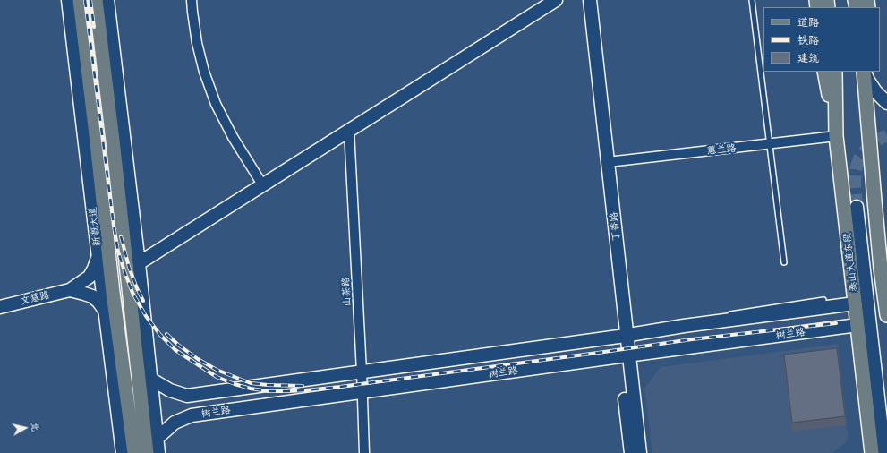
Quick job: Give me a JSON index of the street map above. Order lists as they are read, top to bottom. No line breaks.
{"streets":{"main road":["新溉大道","泰山大道东段"],"street":["蕙兰路","丁香路","山茶路","文慧路","树兰路"]},"crossings":[["蕙兰路","丁香路"],["蕙兰路","泰山大道东段"],["丁香路","树兰路"],["泰山大道东段","树兰路"],["山茶路","树兰路"]],"legend":["道路","铁路","建筑"],"north":"right"}
